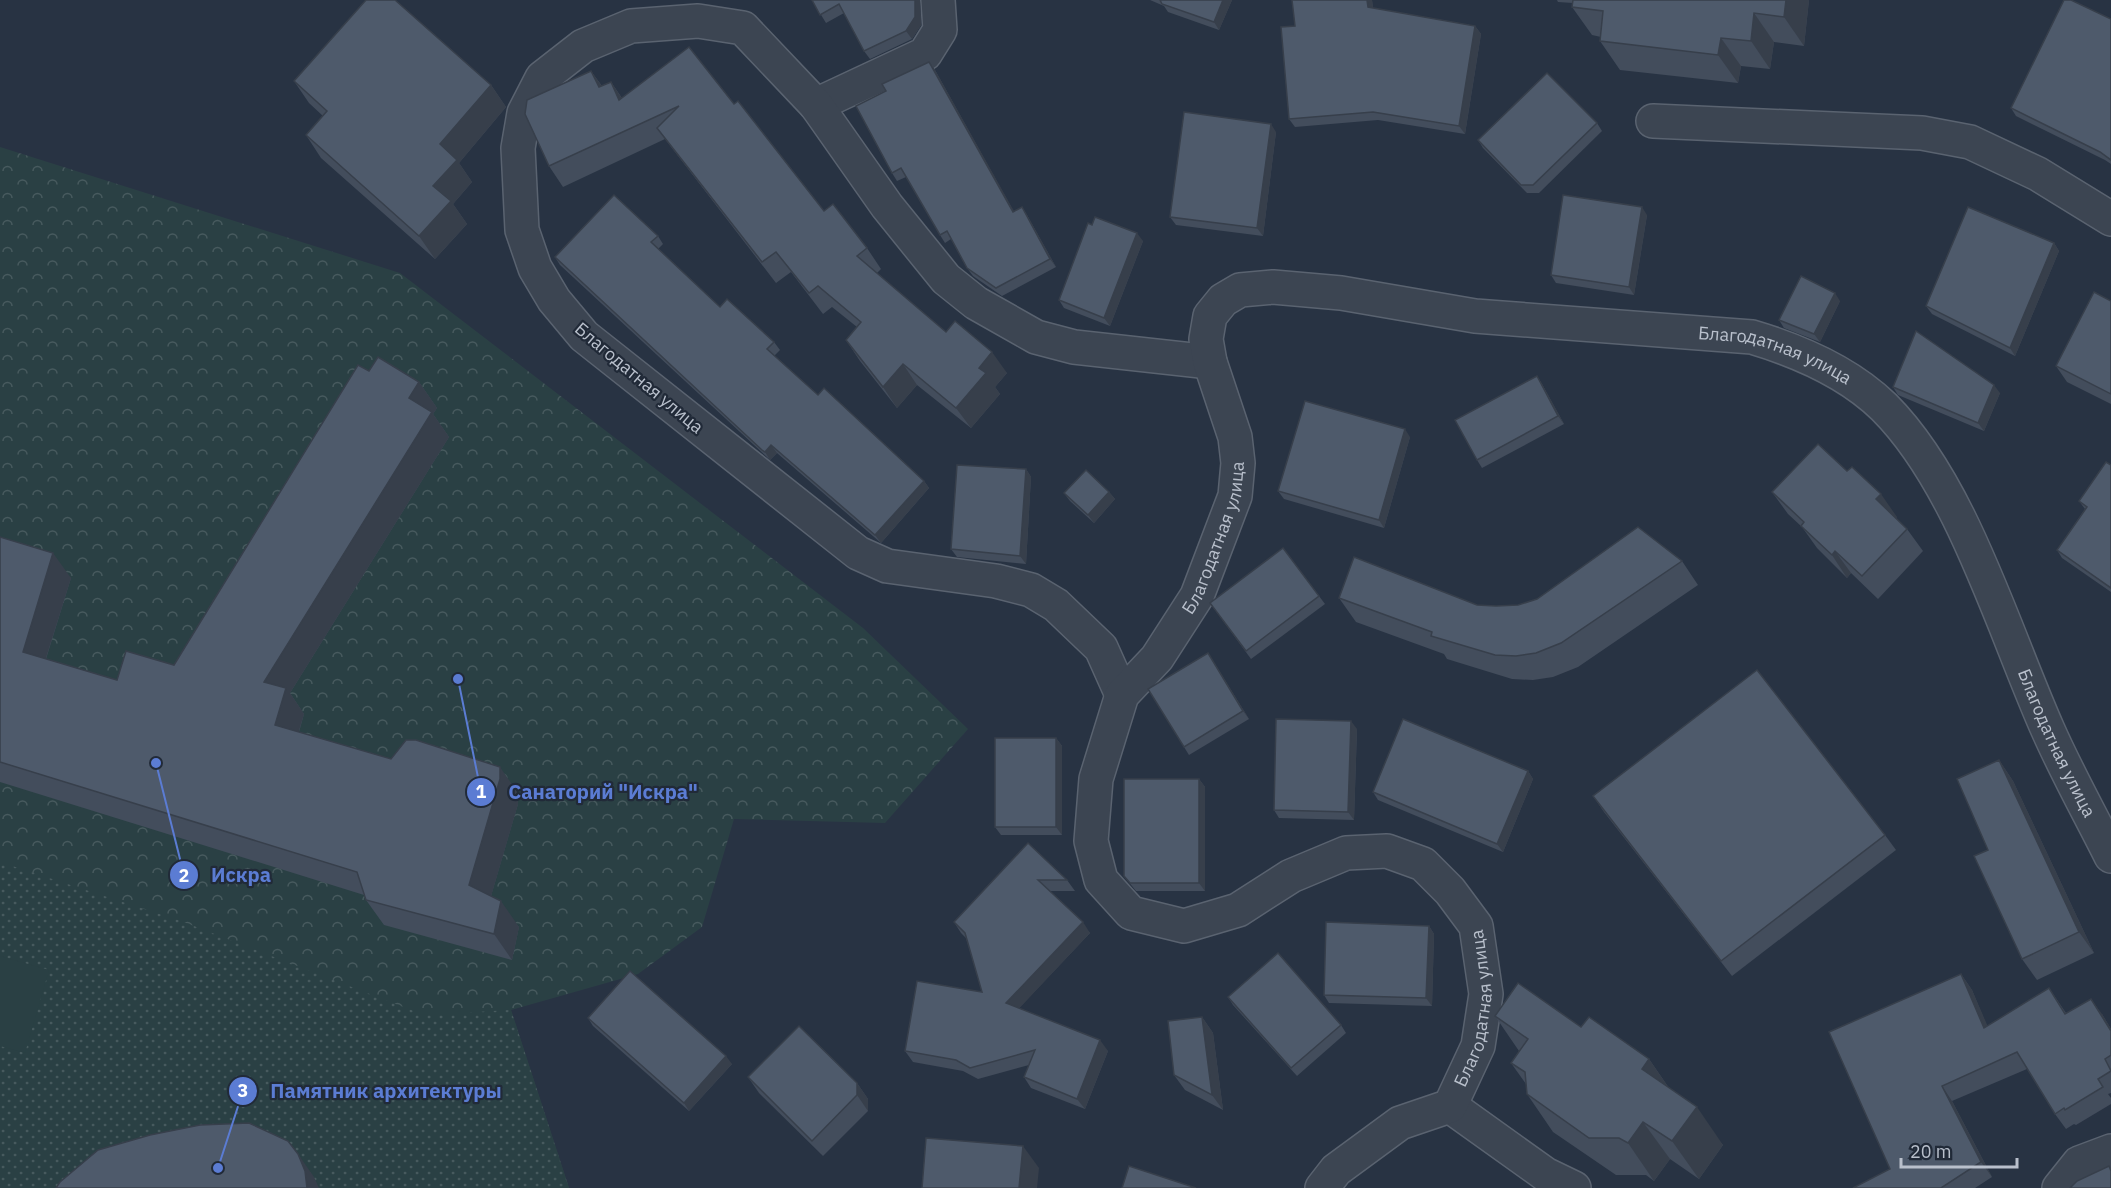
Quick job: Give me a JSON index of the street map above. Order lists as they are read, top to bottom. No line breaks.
{"streets":{"street":["Благодатная улица"]},"places":["Санаторий \"Искра\"","Искра","Памятник архитектуры"],"scale_bar":"20 m"}
